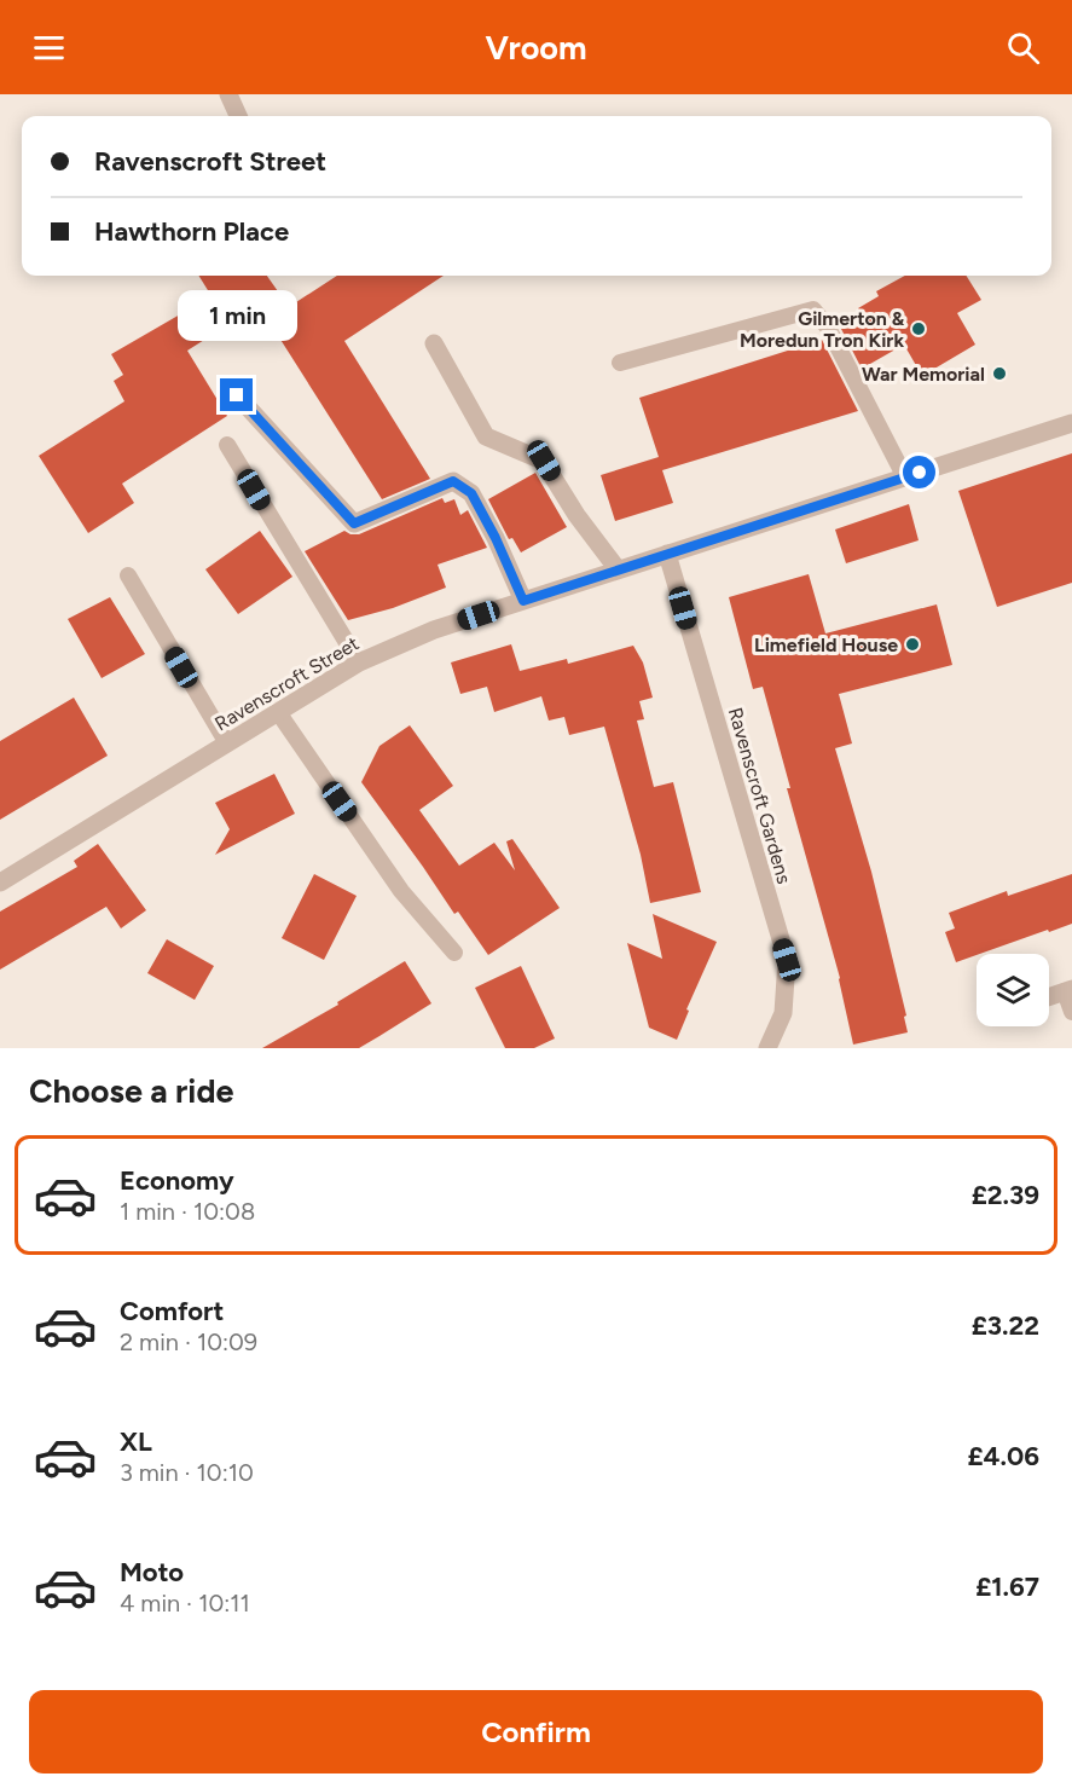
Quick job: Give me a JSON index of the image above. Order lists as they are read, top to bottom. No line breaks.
{"streets":{"street":["Ravenscroft Street","Ravenscroft Gardens"]},"crossings":[["Ravenscroft Street","Ravenscroft Gardens"]],"places":["Gilmerton & Moredun Tron Kirk","War Memorial","Limefield House"],"page":{"header":"Vroom","banner":["Ravenscroft Street","Hawthorn Place"],"bubble":"1 min","heading":"Choose a ride","list":[{"name":"Economy","note":"1 min · 10:08","value":"£2.39"},{"name":"Comfort","note":"2 min · 10:09","value":"£3.22"},{"name":"XL","note":"3 min · 10:10","value":"£4.06"},{"name":"Moto","note":"4 min · 10:11","value":"£1.67"}],"buttons":"Confirm"}}
